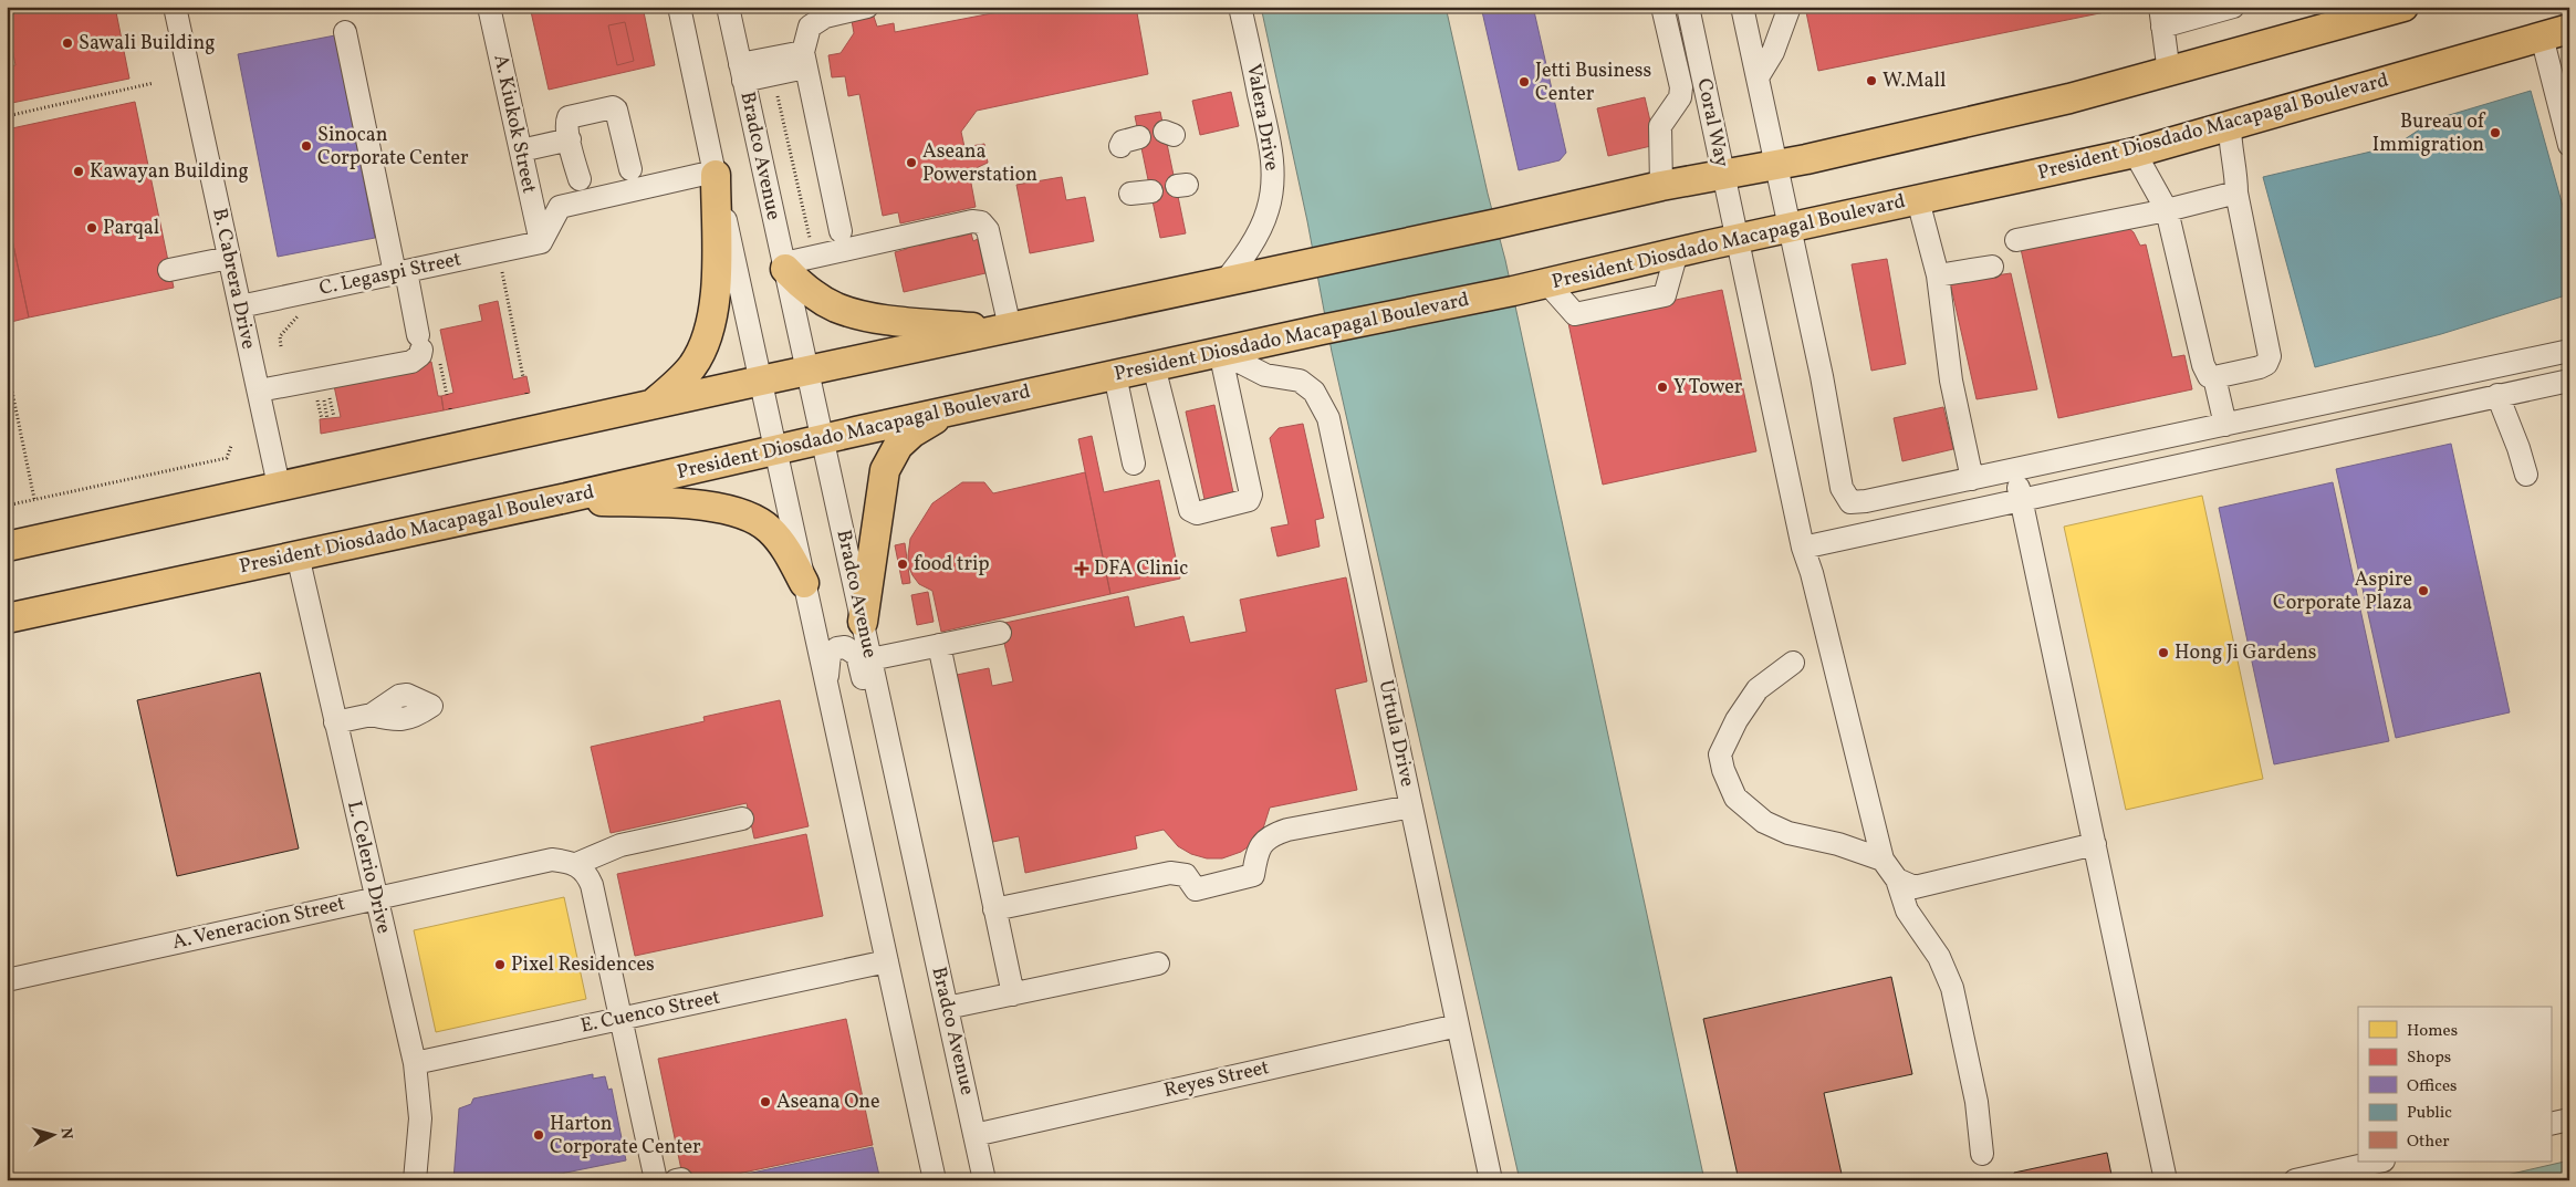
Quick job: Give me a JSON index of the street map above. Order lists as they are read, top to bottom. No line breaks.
{"streets":{"main road":["President Diosdado Macapagal Boulevard"],"street":["Valera Drive","Coral Way","A. Kiukok Street","Bradco Avenue","C. Legaspi Street","B. Cabrera Drive","Urtula Drive","L. Celerio Drive","A. Veneracion Street","E. Cuenco Street","Reyes Street"]},"crossings":[["Coral Way","President Diosdado Macapagal Boulevard"],["A. Kiukok Street","C. Legaspi Street"],["President Diosdado Macapagal Boulevard","Bradco Avenue"],["President Diosdado Macapagal Boulevard","Urtula Drive"],["President Diosdado Macapagal Boulevard","L. Celerio Drive"],["Bradco Avenue","Reyes Street"],["C. Legaspi Street","B. Cabrera Drive"],["Urtula Drive","Reyes Street"],["L. Celerio Drive","A. Veneracion Street"],["L. Celerio Drive","E. Cuenco Street"]],"places":{"other":["Sawali Building","W.Mall","Jetti Business Center","Bureau of Immigration","Sinocan Corporate Center","Aseana Powerstation","Kawayan Building","Parqal","Y Tower","food trip","Aspire Corporate Plaza","Hong Ji Gardens","Pixel Residences","Aseana One","Harton Corporate Center"],"health":["DFA Clinic"]},"legend":["Homes","Shops","Offices","Public","Other"],"north":"right"}
